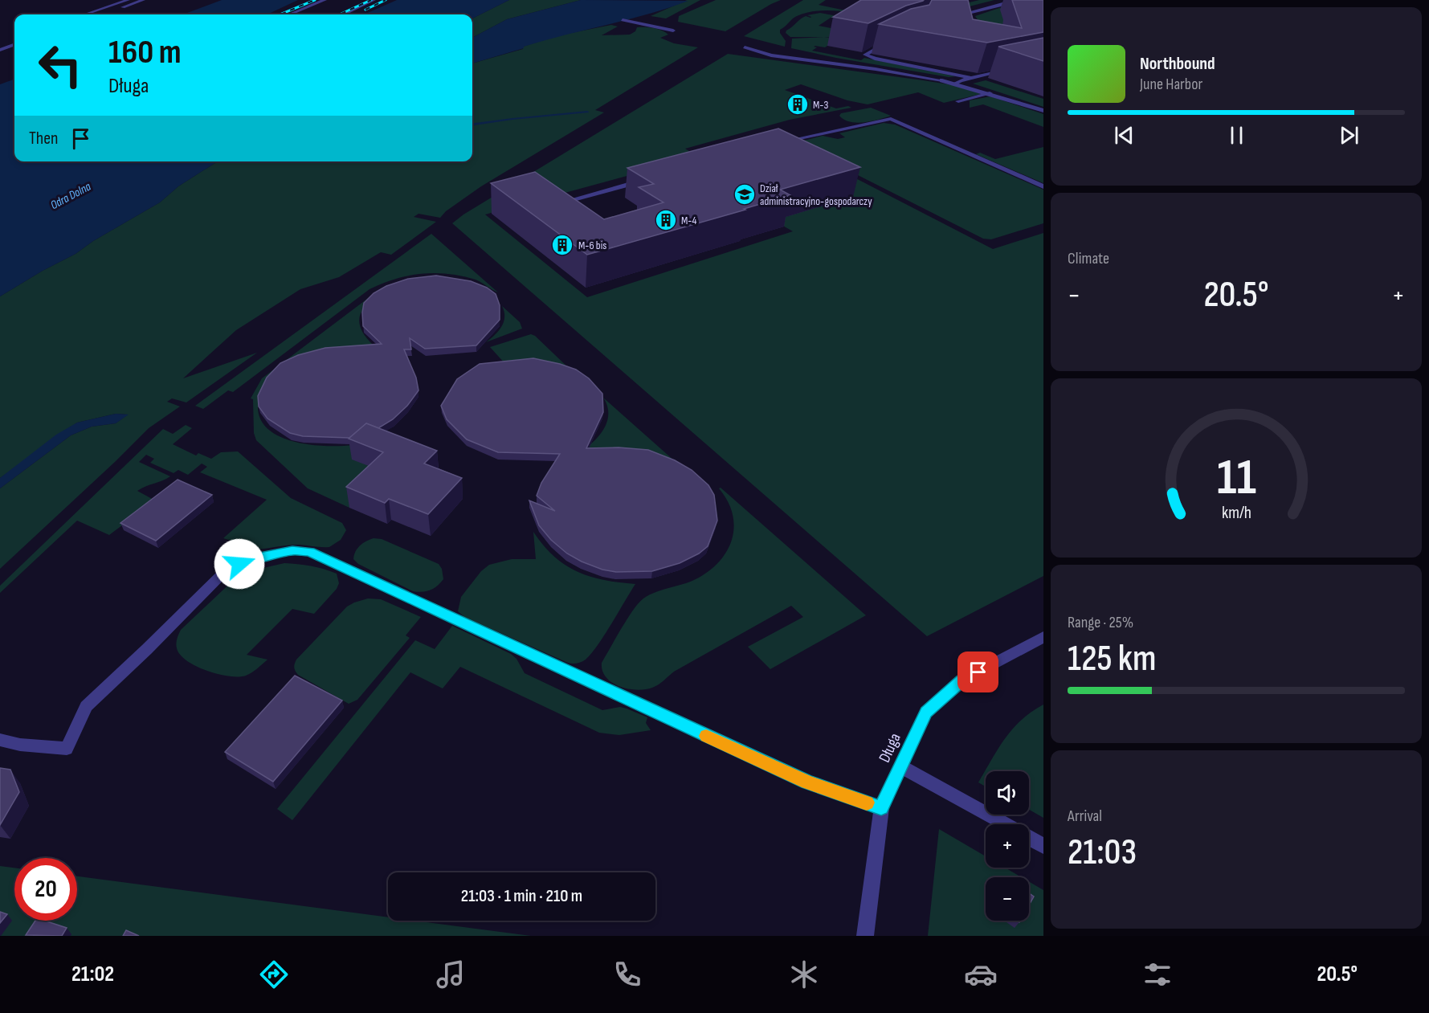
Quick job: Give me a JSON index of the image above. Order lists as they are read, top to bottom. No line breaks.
{"streets":{"lane":["Długa"]},"water":["Odra Dolna"],"places":{"building":["M-3","M-4","M-6 bis"],"school or university":["Dział administracyjno-gospodarczy"]},"page":{"turn":["160 m","Długa"],"song":["Northbound","June Harbor"],"then":"Then","tile":["Climate",["Range · 25%","125 km"],["Arrival","21:03"]],"heat":["−","20.5°","+"],"map_buttons":["+","−"],"limit":"20","trip":"21:03 · 1 min · 210 m","tabs":["21:02","20.5°"],"gauge":["11","km/h"]}}
